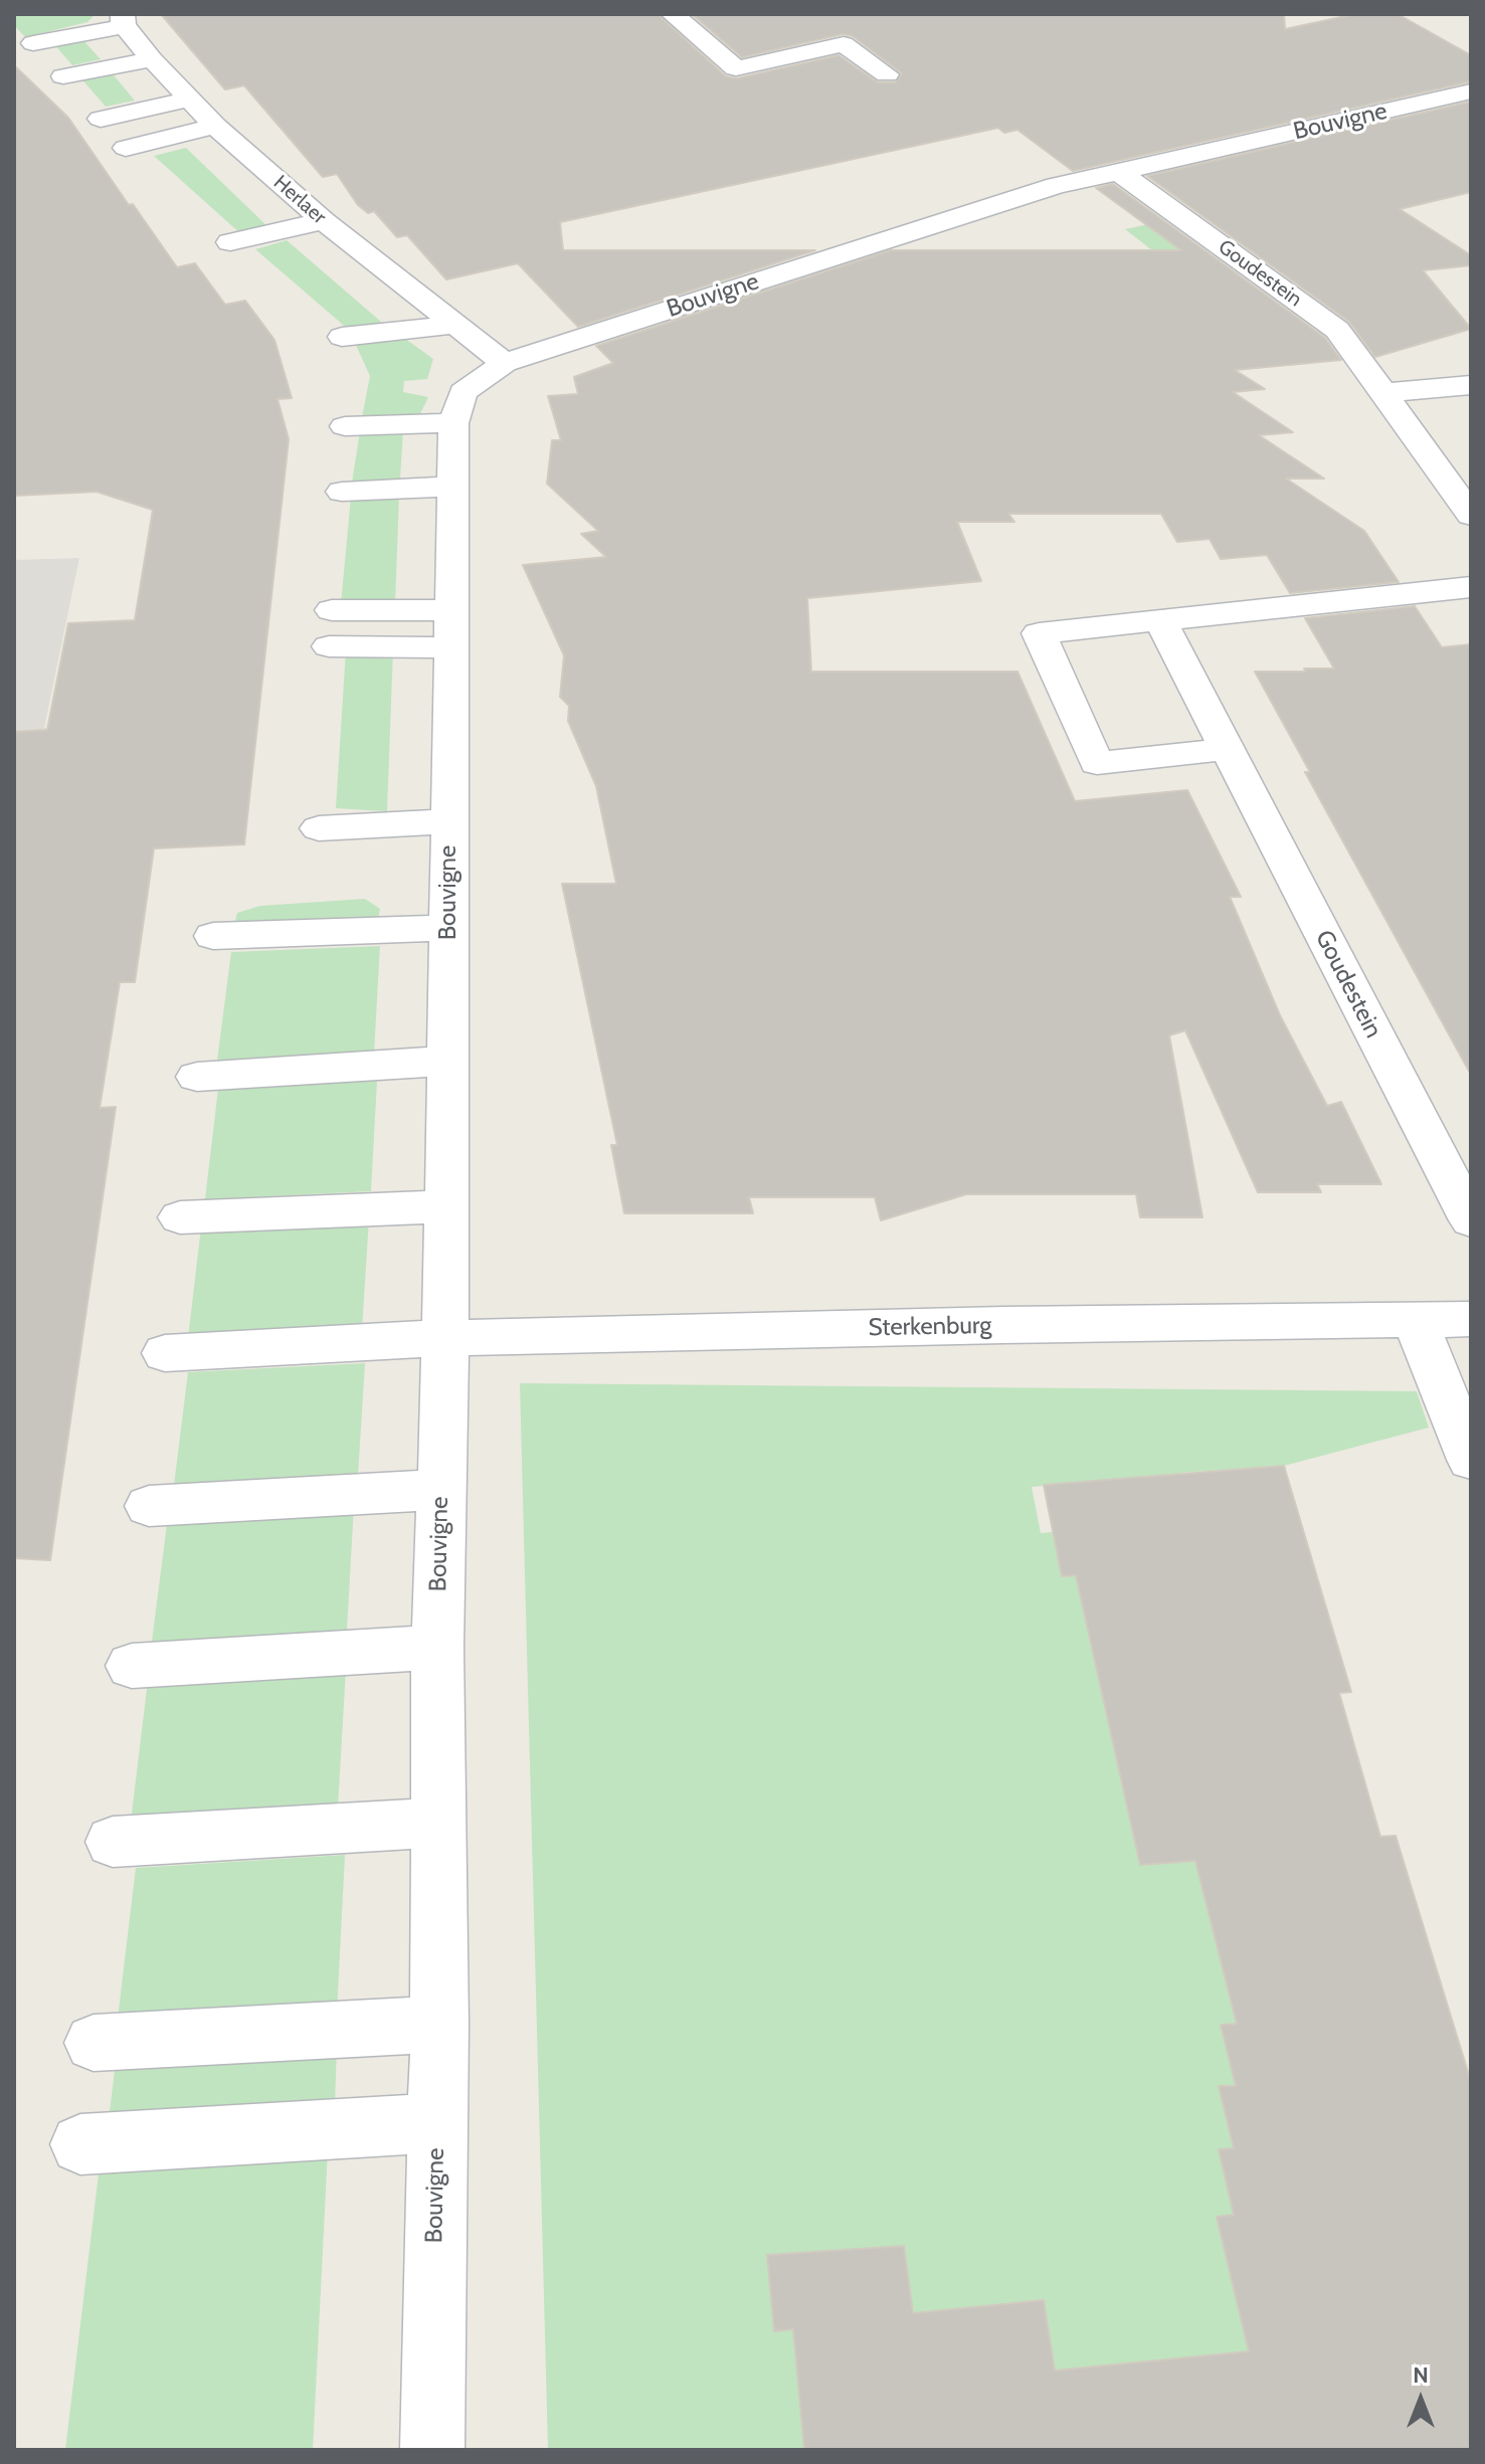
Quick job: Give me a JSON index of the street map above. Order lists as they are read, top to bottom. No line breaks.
{"streets":{"street":["Bouvigne","Herlaer","Goudestein","Sterkenburg"]},"crossings":[["Bouvigne","Herlaer"],["Bouvigne","Goudestein"],["Bouvigne","Sterkenburg"]],"north":"top"}
